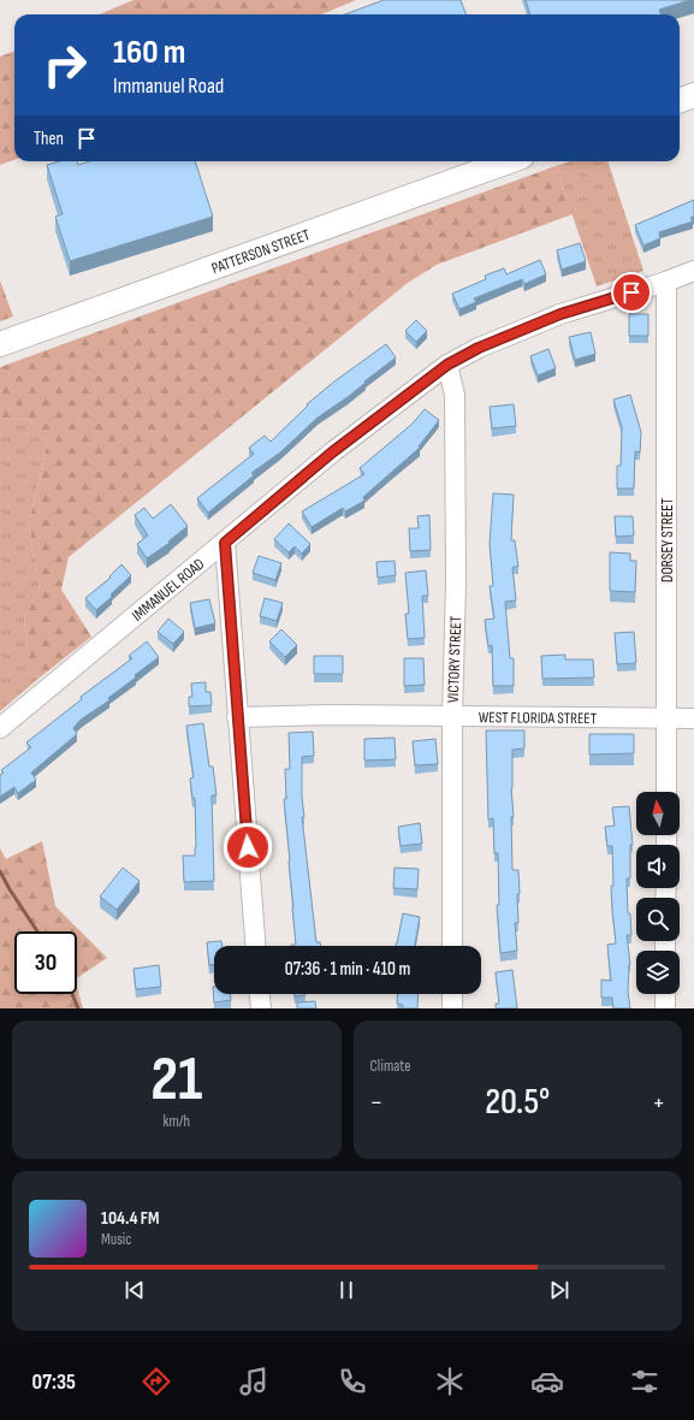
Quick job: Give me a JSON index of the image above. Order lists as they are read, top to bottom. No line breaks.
{"streets":{"main road":["PATTERSON STREET"],"street":["DORSEY STREET","IMMANUEL ROAD","VICTORY STREET","WEST FLORIDA STREET"]},"crossings":[["DORSEY STREET","IMMANUEL ROAD"],["DORSEY STREET","WEST FLORIDA STREET"],["IMMANUEL ROAD","VICTORY STREET"],["VICTORY STREET","WEST FLORIDA STREET"]],"north":"top","page":{"turn":["160 m","Immanuel Road"],"then":"Then","limit":"30","trip":"07:36 · 1 min · 410 m","tile":[["21","km/h"],"Climate"],"heat":["−","20.5°","+"],"song":["104.4 FM","Music"],"tabs":"07:35"}}
